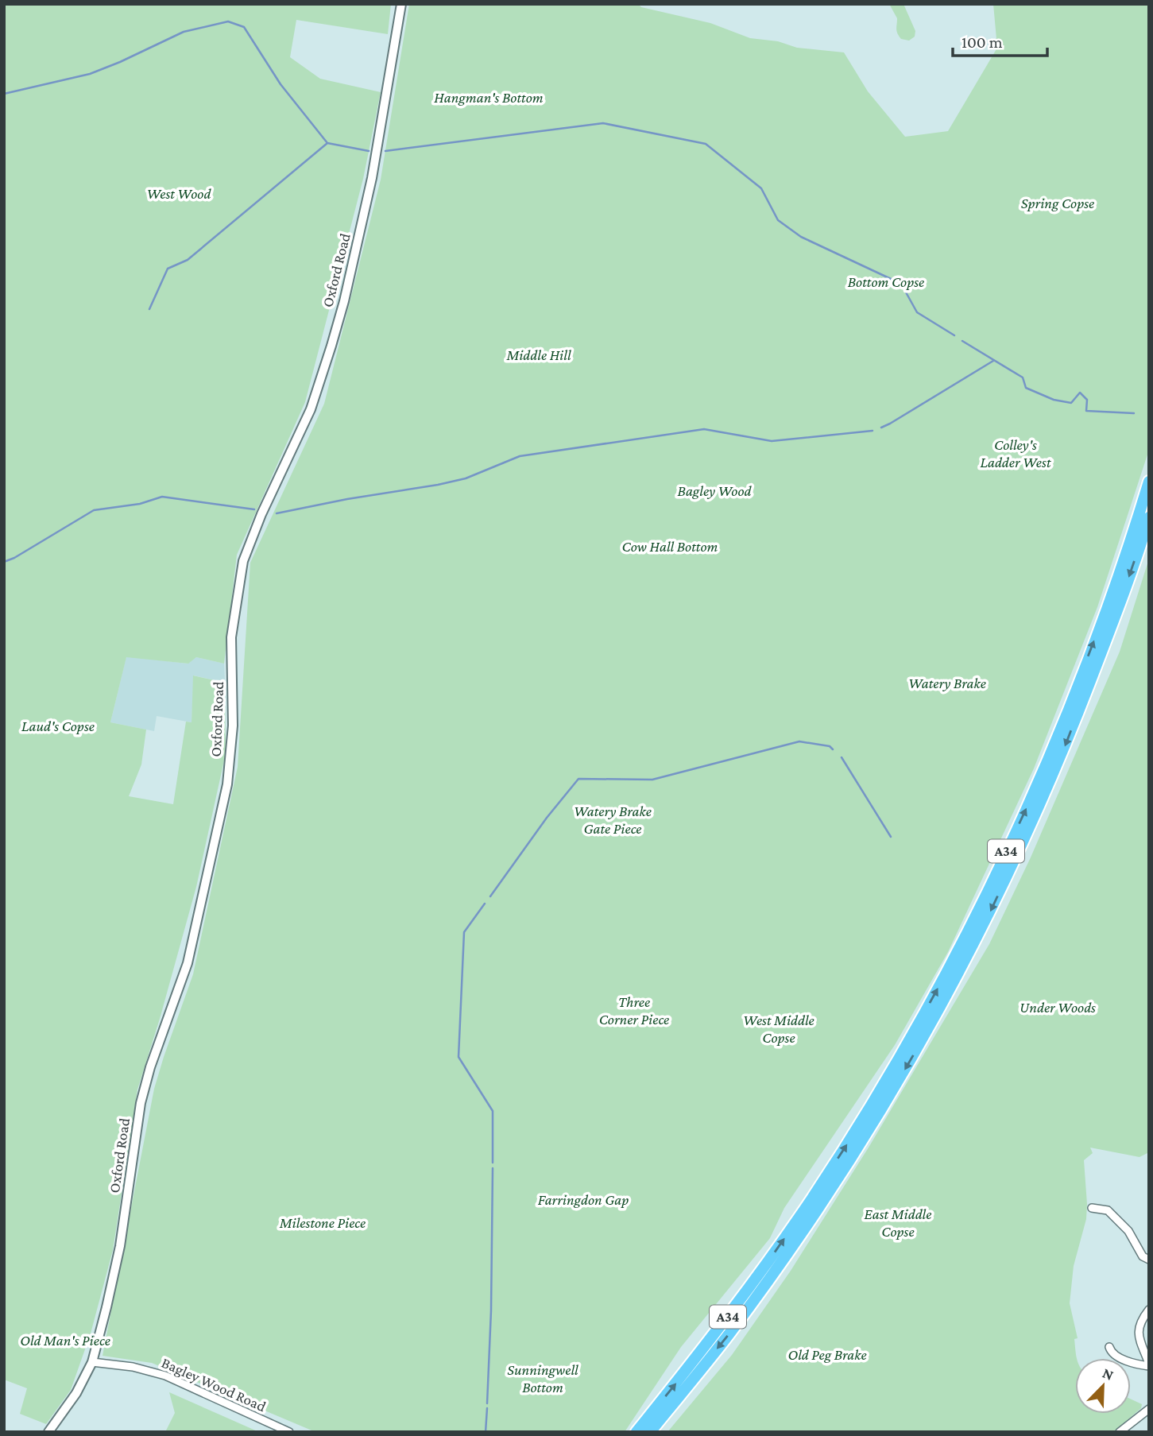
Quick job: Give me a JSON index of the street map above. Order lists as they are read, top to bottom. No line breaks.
{"streets":{"highway":["A34"],"street":["Oxford Road","Bagley Wood Road"]},"crossings":[["Oxford Road","Bagley Wood Road"]],"parks":["Hangman's Bottom","West Wood","Spring Copse","Bottom Copse","Middle Hill","Colley's Ladder West","Bagley Wood","Cow Hall Bottom","Watery Brake","Laud's Copse","Watery Brake Gate Piece","Three Corner Piece","Under Woods","West Middle Copse","Farringdon Gap","East Middle Copse","Milestone Piece","Old Man's Piece","Old Peg Brake","Sunningwell Bottom"],"scale_bar":"100 m","north":"top right"}
